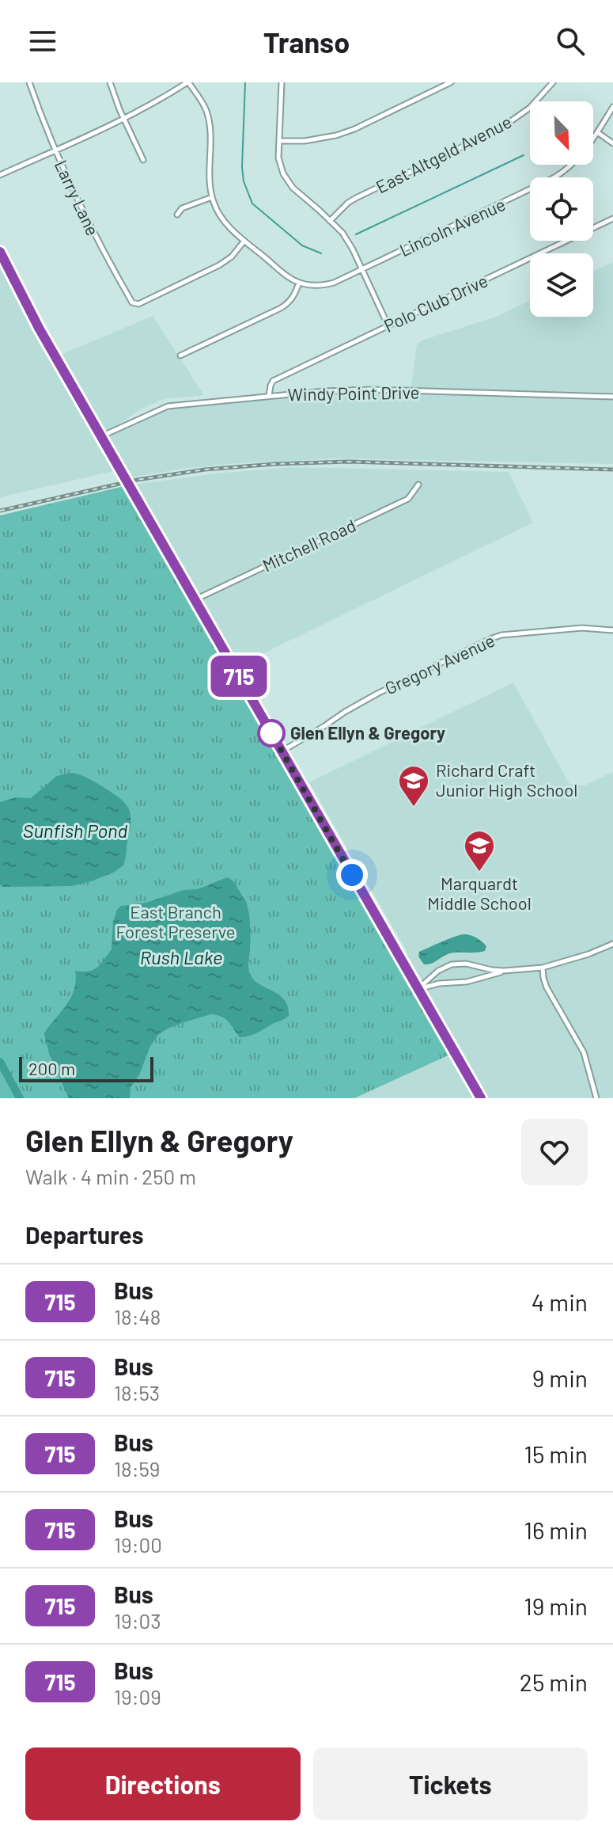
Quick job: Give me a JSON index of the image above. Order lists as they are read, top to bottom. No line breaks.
{"streets":{"street":["East Altgeld Avenue","Larry Lane","Lincoln Avenue","Polo Club Drive","Windy Point Drive","Mitchell Road","Gregory Avenue"]},"crossings":[["Polo Club Drive","Windy Point Drive"]],"water":["Sunfish Pond","Rush Lake"],"parks":["East Branch Forest Preserve"],"places":{"other":["Glen Ellyn & Gregory"],"school or university":["Richard Craft Junior High School","Marquardt Middle School"]},"lines":["bus line 715"],"scale_bar":"200 m","north":"bottom right","page":{"header":"Transo","on_map":"715","scale":"200 m","heading":[["Glen Ellyn & Gregory","Walk · 4 min · 250 m"],"Departures"],"list":[{"mark":"715","name":"Bus","note":"18:48","value":"4 min"},{"mark":"715","name":"Bus","note":"18:53","value":"9 min"},{"mark":"715","name":"Bus","note":"18:59","value":"15 min"},{"mark":"715","name":"Bus","note":"19:00","value":"16 min"},{"mark":"715","name":"Bus","note":"19:03","value":"19 min"},{"mark":"715","name":"Bus","note":"19:09","value":"25 min"}],"buttons":["Directions","Tickets"]}}
